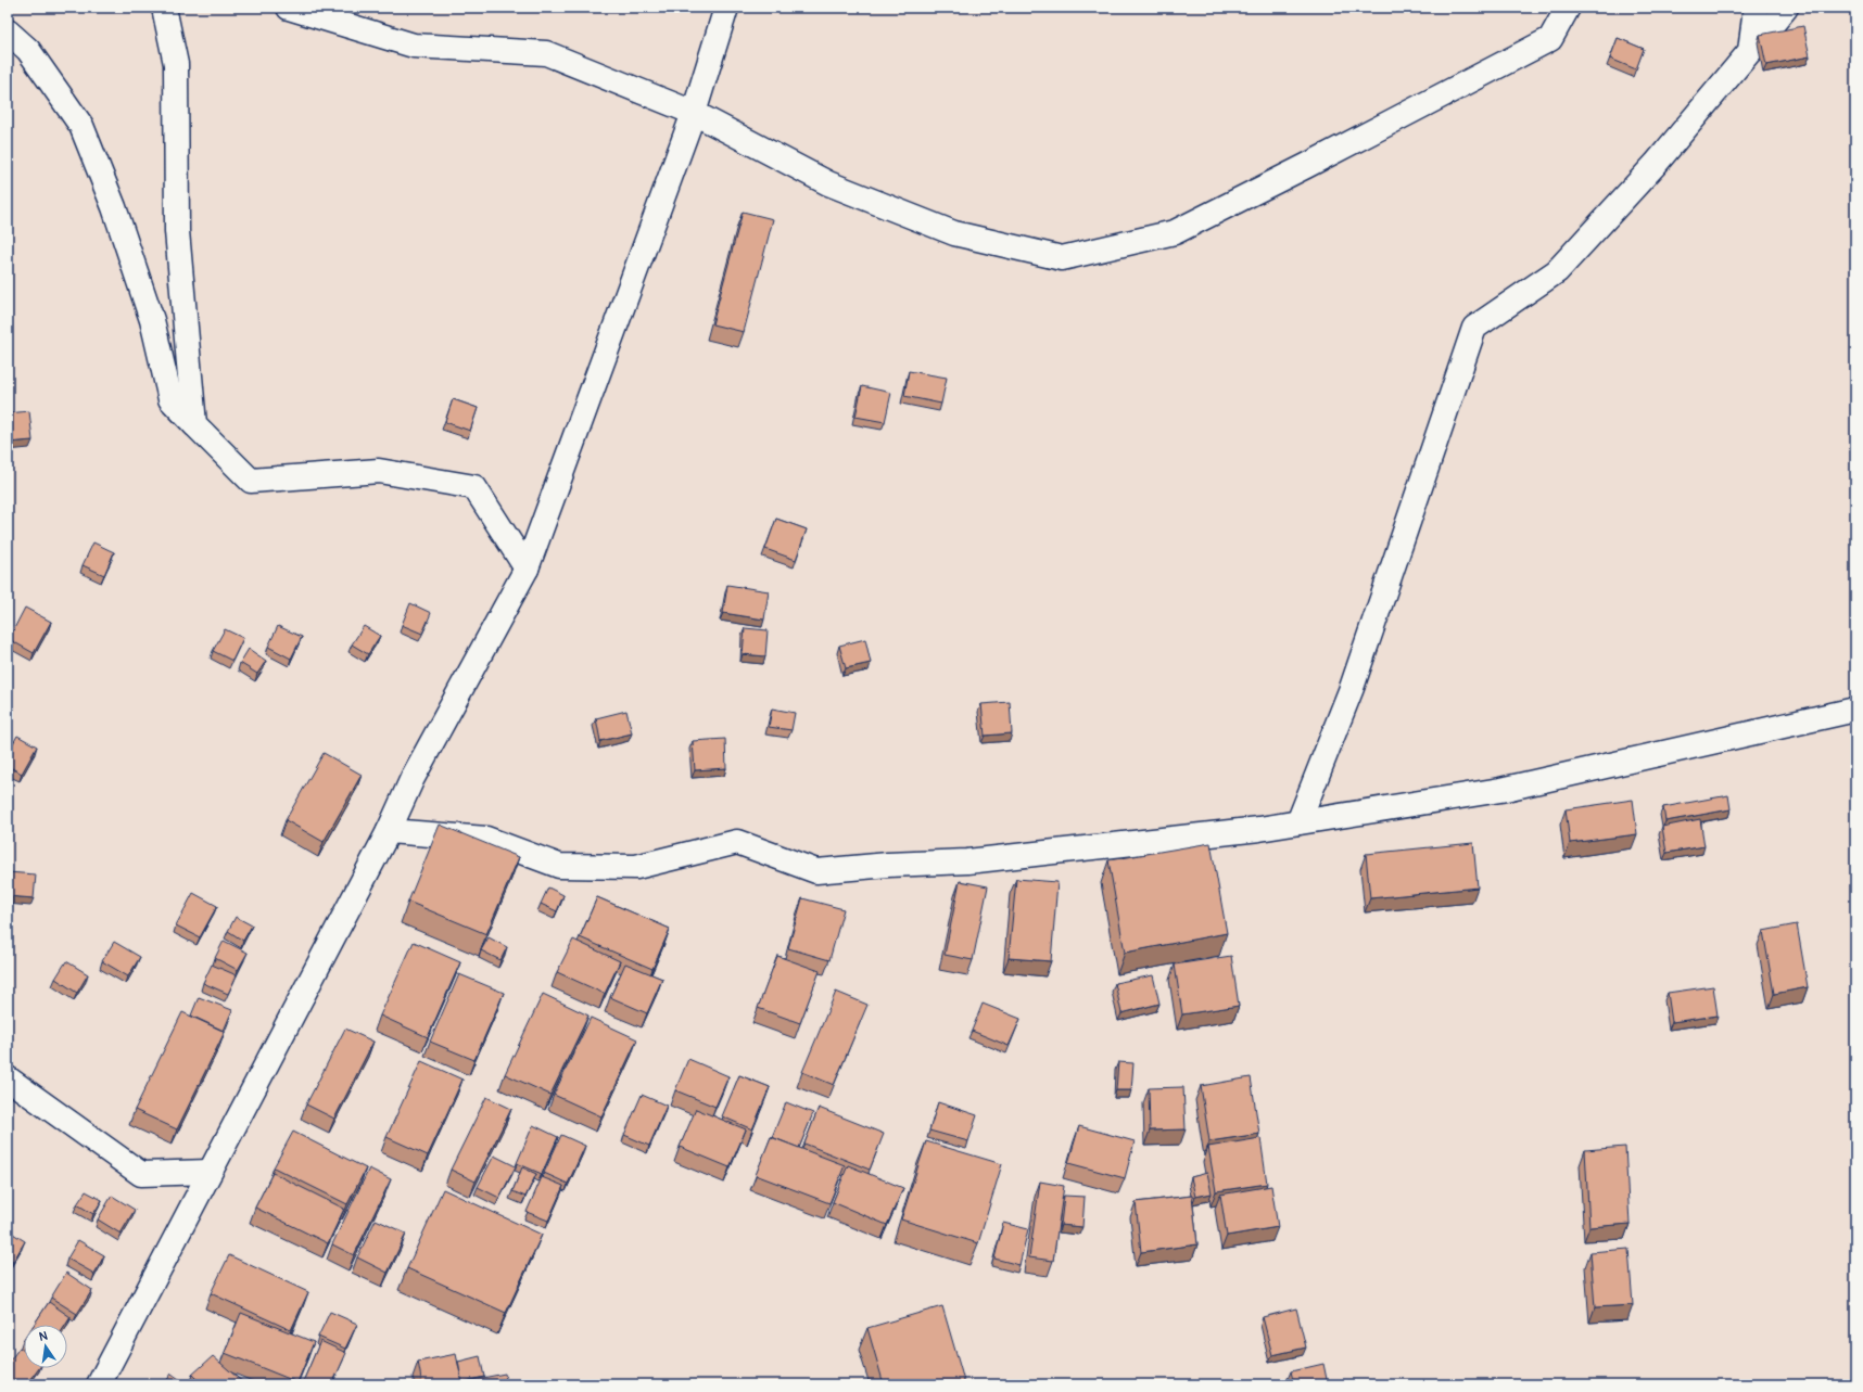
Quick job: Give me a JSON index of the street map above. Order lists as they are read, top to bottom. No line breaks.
{"north":"top"}
